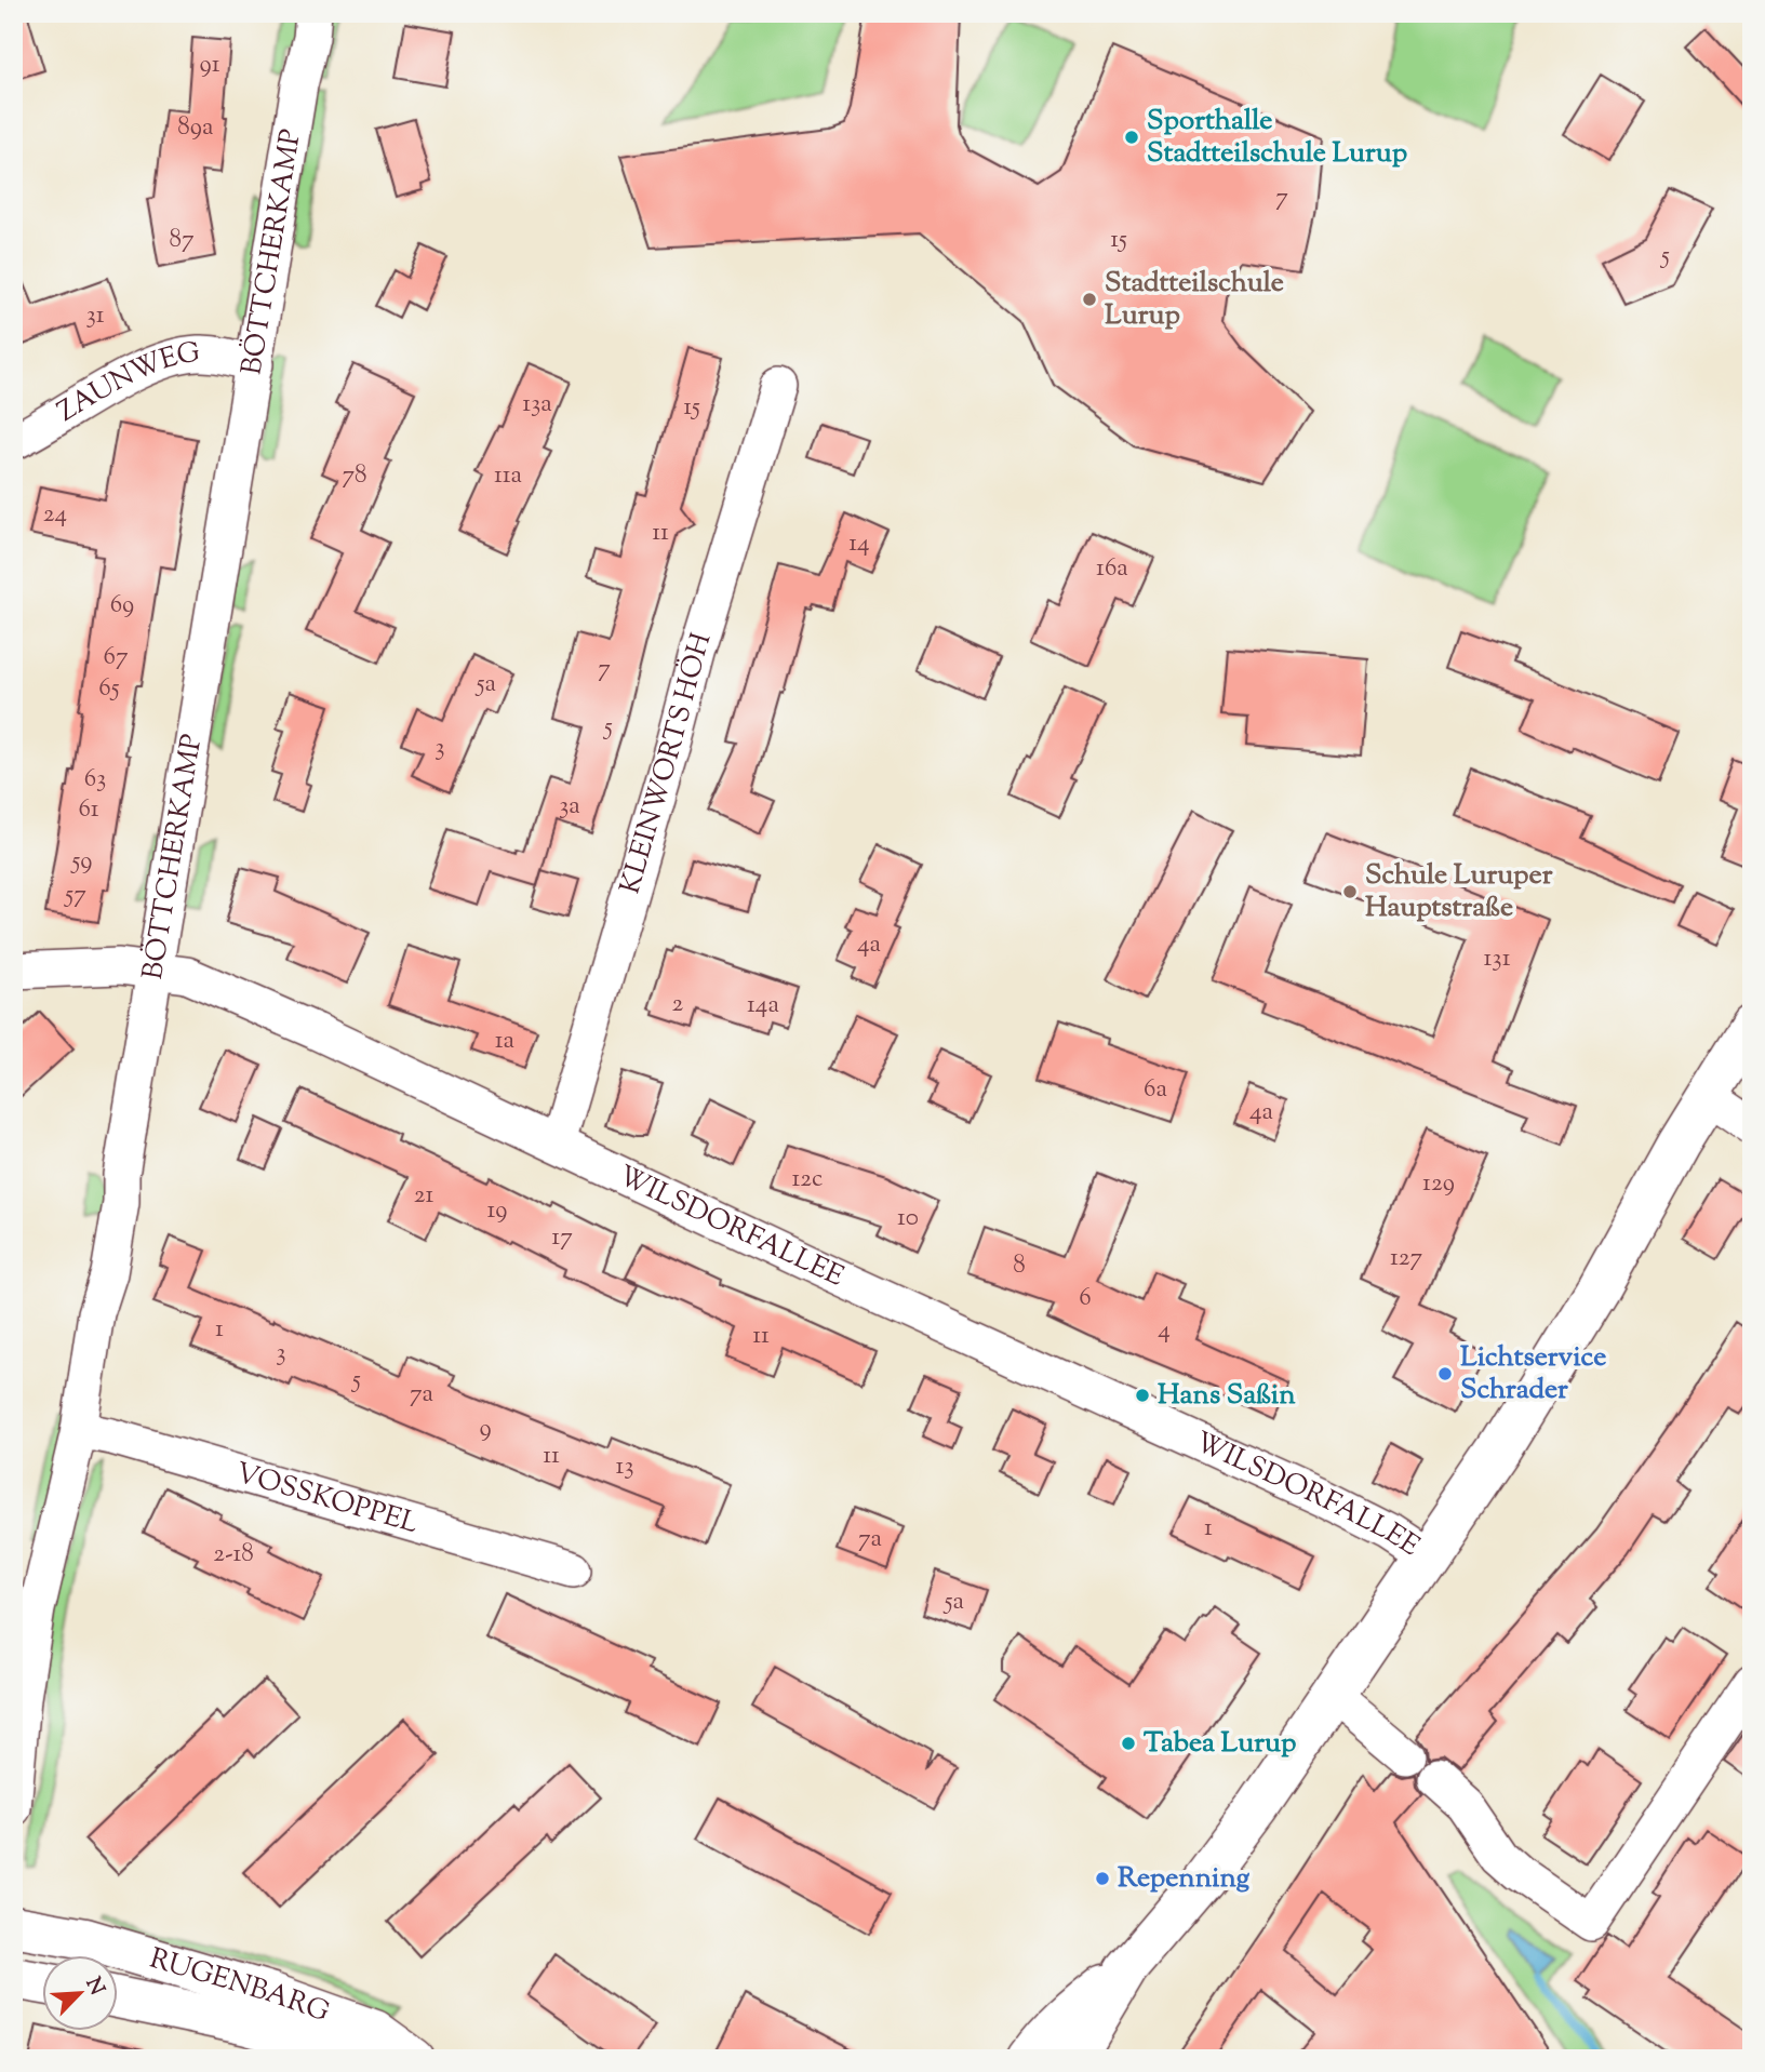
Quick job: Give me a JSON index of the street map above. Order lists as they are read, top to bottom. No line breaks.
{"streets":{"main road":["RUGENBARG"],"street":["BÖTTCHERKAMP","ZAUNWEG","KLEINWORTS HÖH","WILSDORFALLEE","VOSSKOPPEL"]},"crossings":[["BÖTTCHERKAMP","ZAUNWEG"],["BÖTTCHERKAMP","WILSDORFALLEE"],["BÖTTCHERKAMP","VOSSKOPPEL"],["KLEINWORTS HÖH","WILSDORFALLEE"]],"places":["Sporthalle Stadtteilschule Lurup","Stadtteilschule Lurup","Schule Luruper Hauptstraße","Lichtservice Schrader","Hans Saßin","Tabea Lurup","Repenning"],"house_numbers":["91","89a","7","87","15","5","31","13a","15","78","11a","24","11","14","16a","69","67","7","5a","65","5","3","63","3a","61","59","57","4a","131","2","14a","1a","6a","4a","12c","129","21","19","10","17","127","8","6","1","4","11","3","5","7a","9","11","13","1","7a","2-18","5a"],"north":"top right"}
